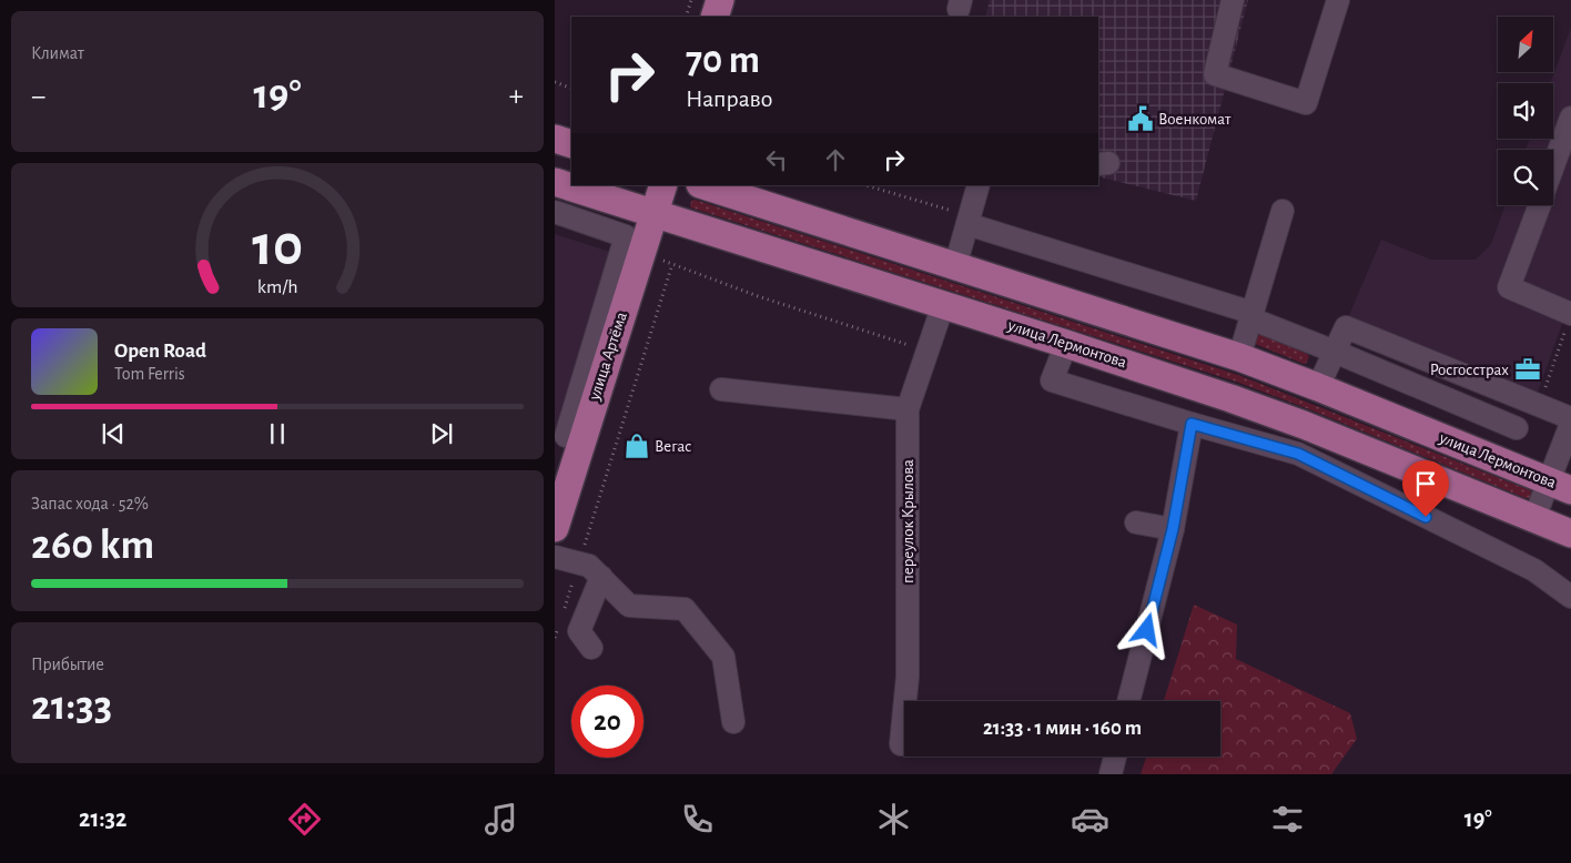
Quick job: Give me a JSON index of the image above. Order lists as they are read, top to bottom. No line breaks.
{"streets":{"main road":["улица Лермонтова","улица Артёма"],"street":["переулок Крылова"]},"crossings":[["улица Лермонтова","улица Артёма"],["улица Лермонтова","переулок Крылова"]],"places":{"public building":["Военкомат"],"office":["Росгосстрах"],"shop":["Вегас"]},"north":"top right","page":{"tile":["Климат",["Запас хода · 52%","260 km"],["Прибытие","21:33"]],"turn":["70 m","Направо"],"heat":["−","19°","+"],"song":["Open Road","Tom Ferris"],"limit":"20","trip":"21:33 · 1 мин · 160 m","tabs":["21:32","19°"],"gauge":["10","km/h"]}}
